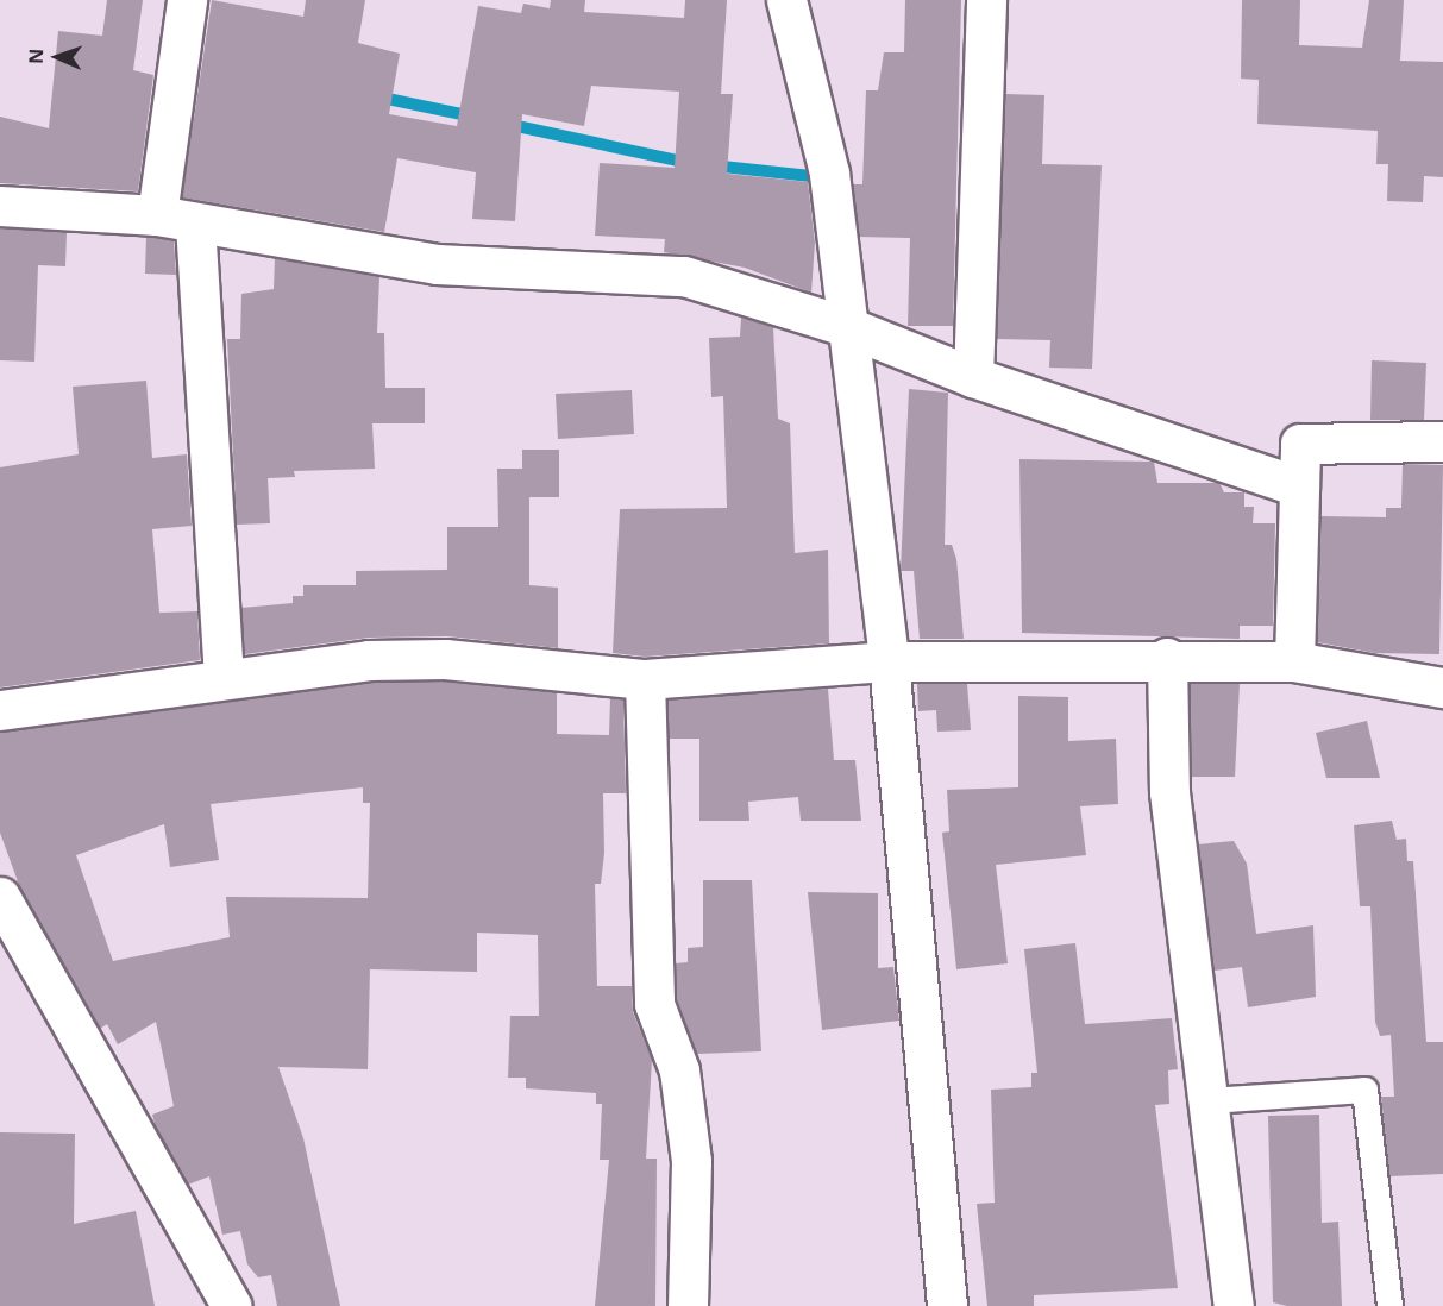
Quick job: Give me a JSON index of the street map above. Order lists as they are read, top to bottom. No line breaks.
{"north":"left"}
